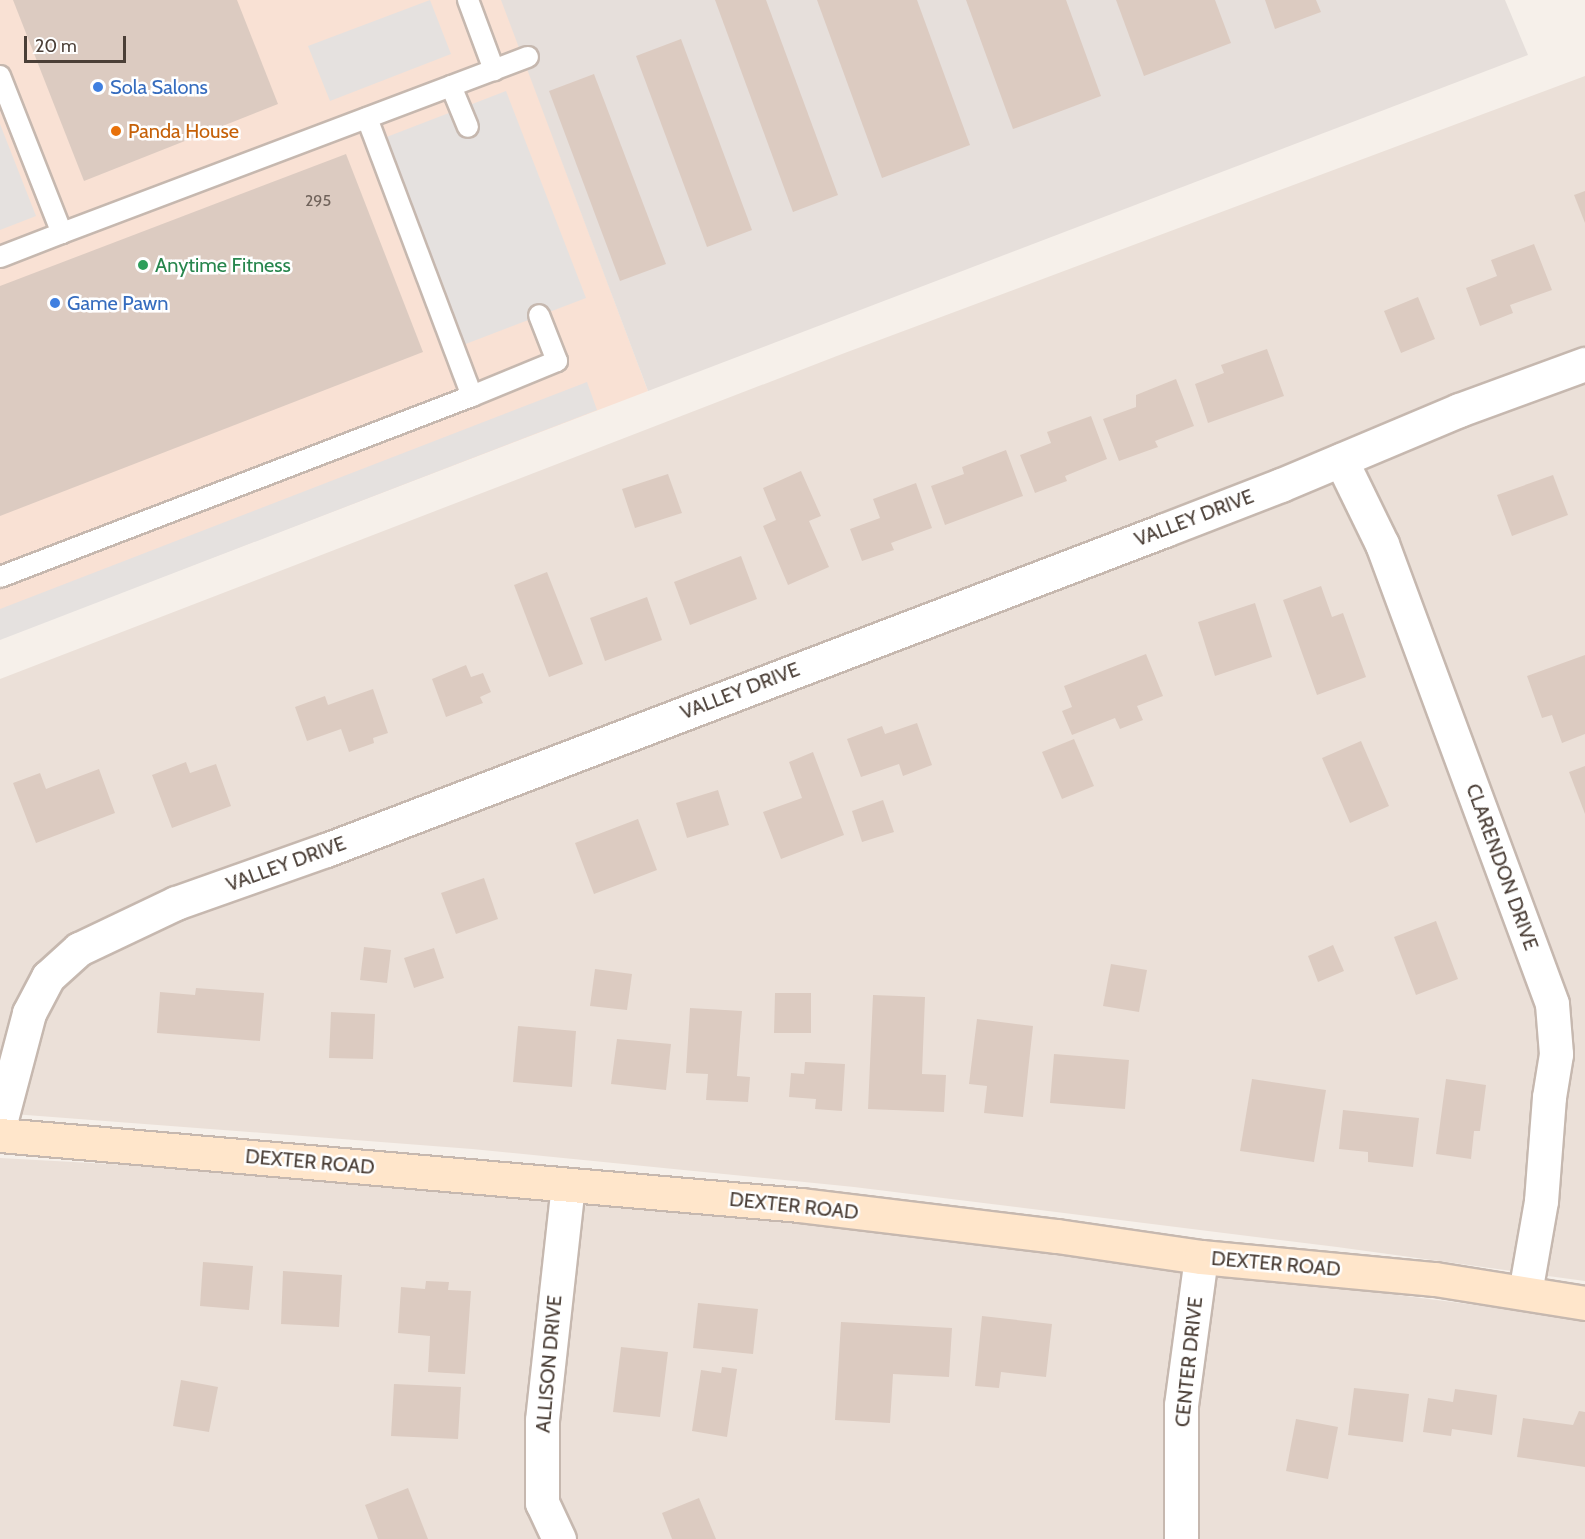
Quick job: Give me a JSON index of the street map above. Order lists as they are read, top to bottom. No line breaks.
{"streets":{"main road":["DEXTER ROAD"],"street":["VALLEY DRIVE","CLARENDON DRIVE","CENTER DRIVE","ALLISON DRIVE"]},"crossings":[["VALLEY DRIVE","CLARENDON DRIVE"],["CLARENDON DRIVE","DEXTER ROAD"],["DEXTER ROAD","CENTER DRIVE"],["DEXTER ROAD","ALLISON DRIVE"]],"places":["Sola Salons","Panda House","Anytime Fitness","Game Pawn"],"house_numbers":["295"],"scale_bar":"20 m"}
